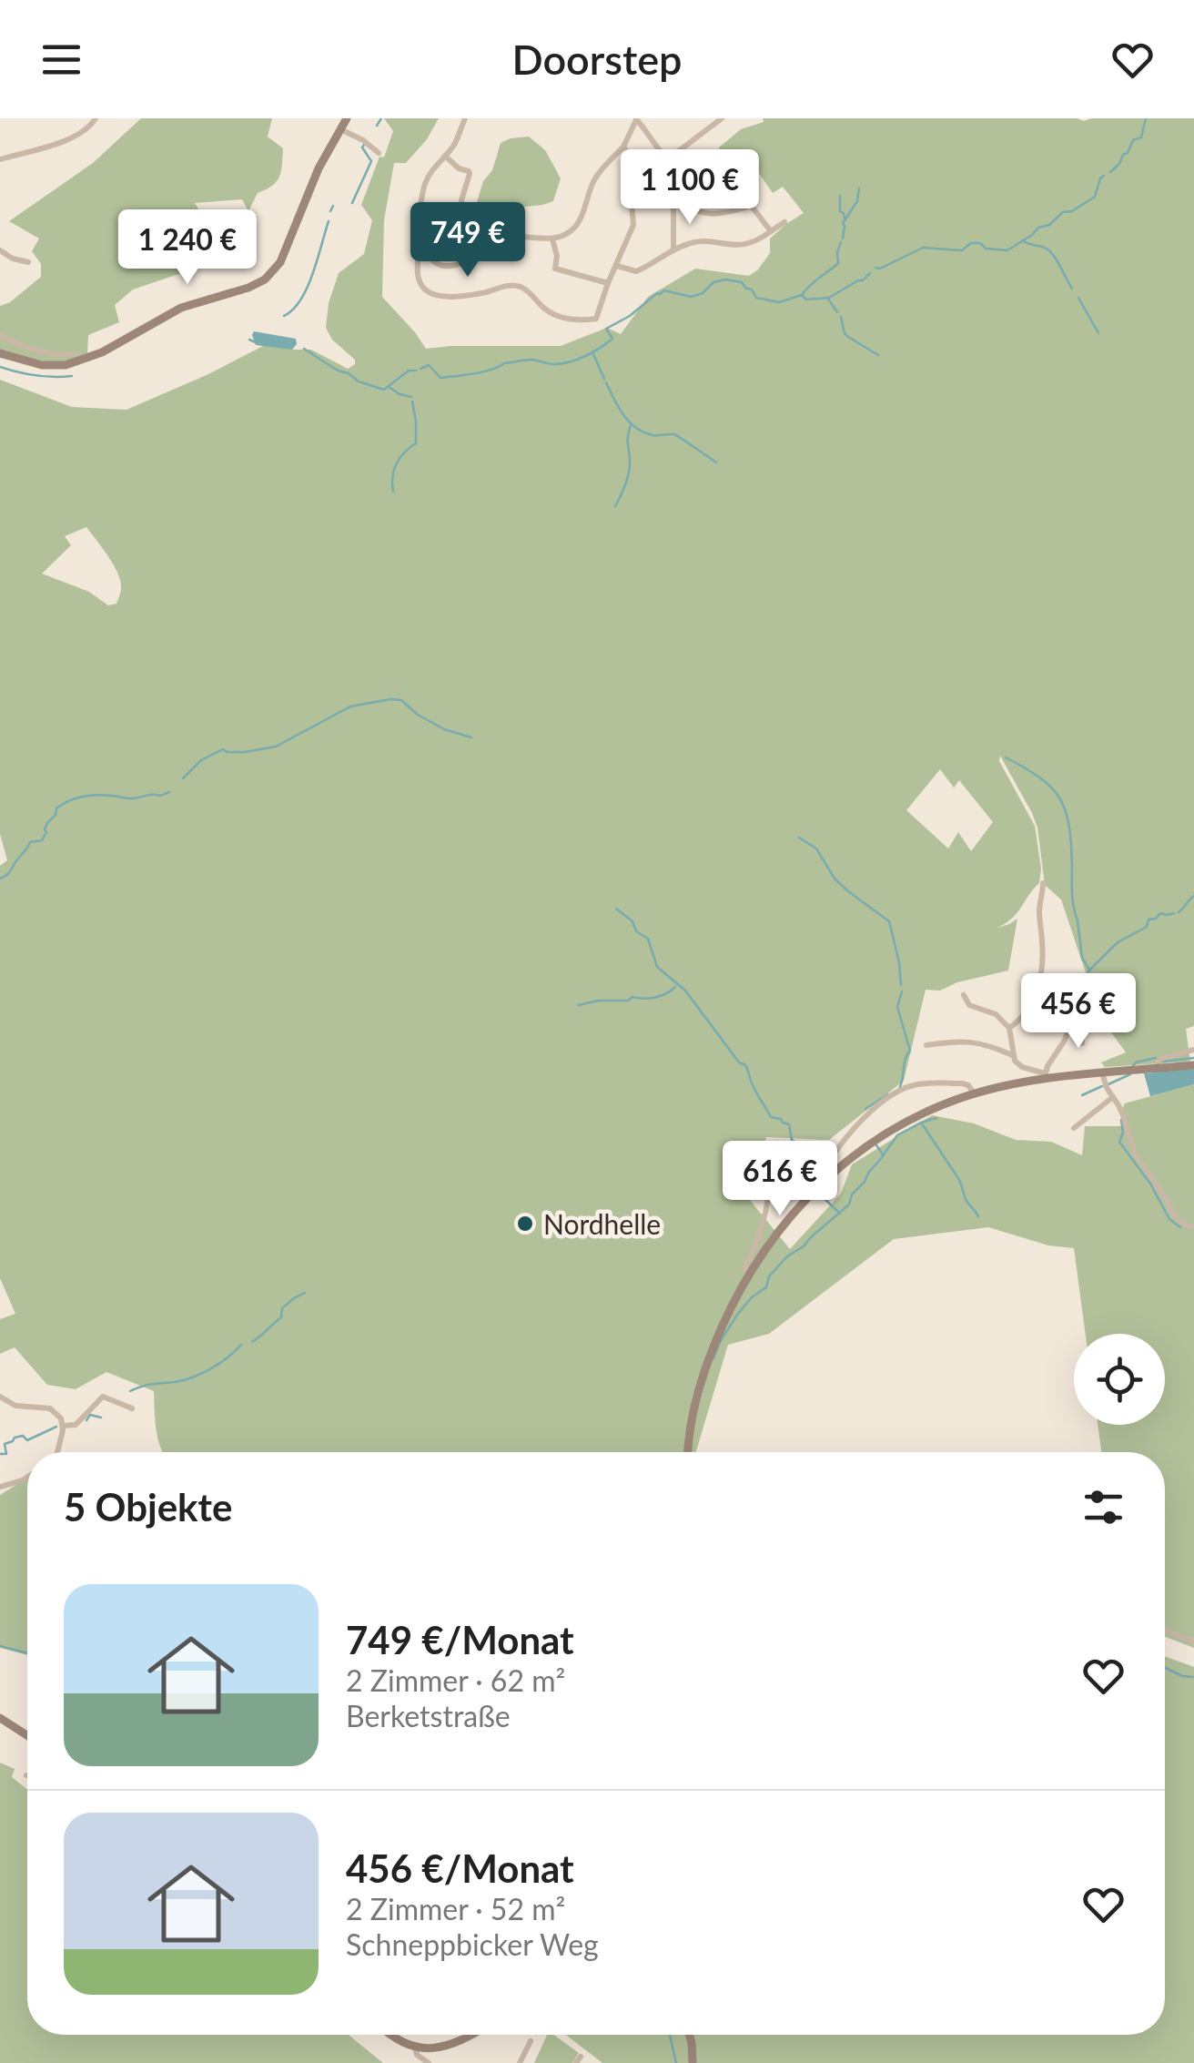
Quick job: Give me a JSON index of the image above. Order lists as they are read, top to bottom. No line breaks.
{"places":["Nordhelle"],"page":{"header":"Doorstep","price":["1 100 €","749 €","1 240 €","456 €","616 €"],"heading":"5 Objekte","list":[{"name":"749 €/Monat","note":"2 Zimmer · 62 m² · Berketstraße"},{"name":"456 €/Monat","note":"2 Zimmer · 52 m² · Schneppbicker Weg"}]}}
